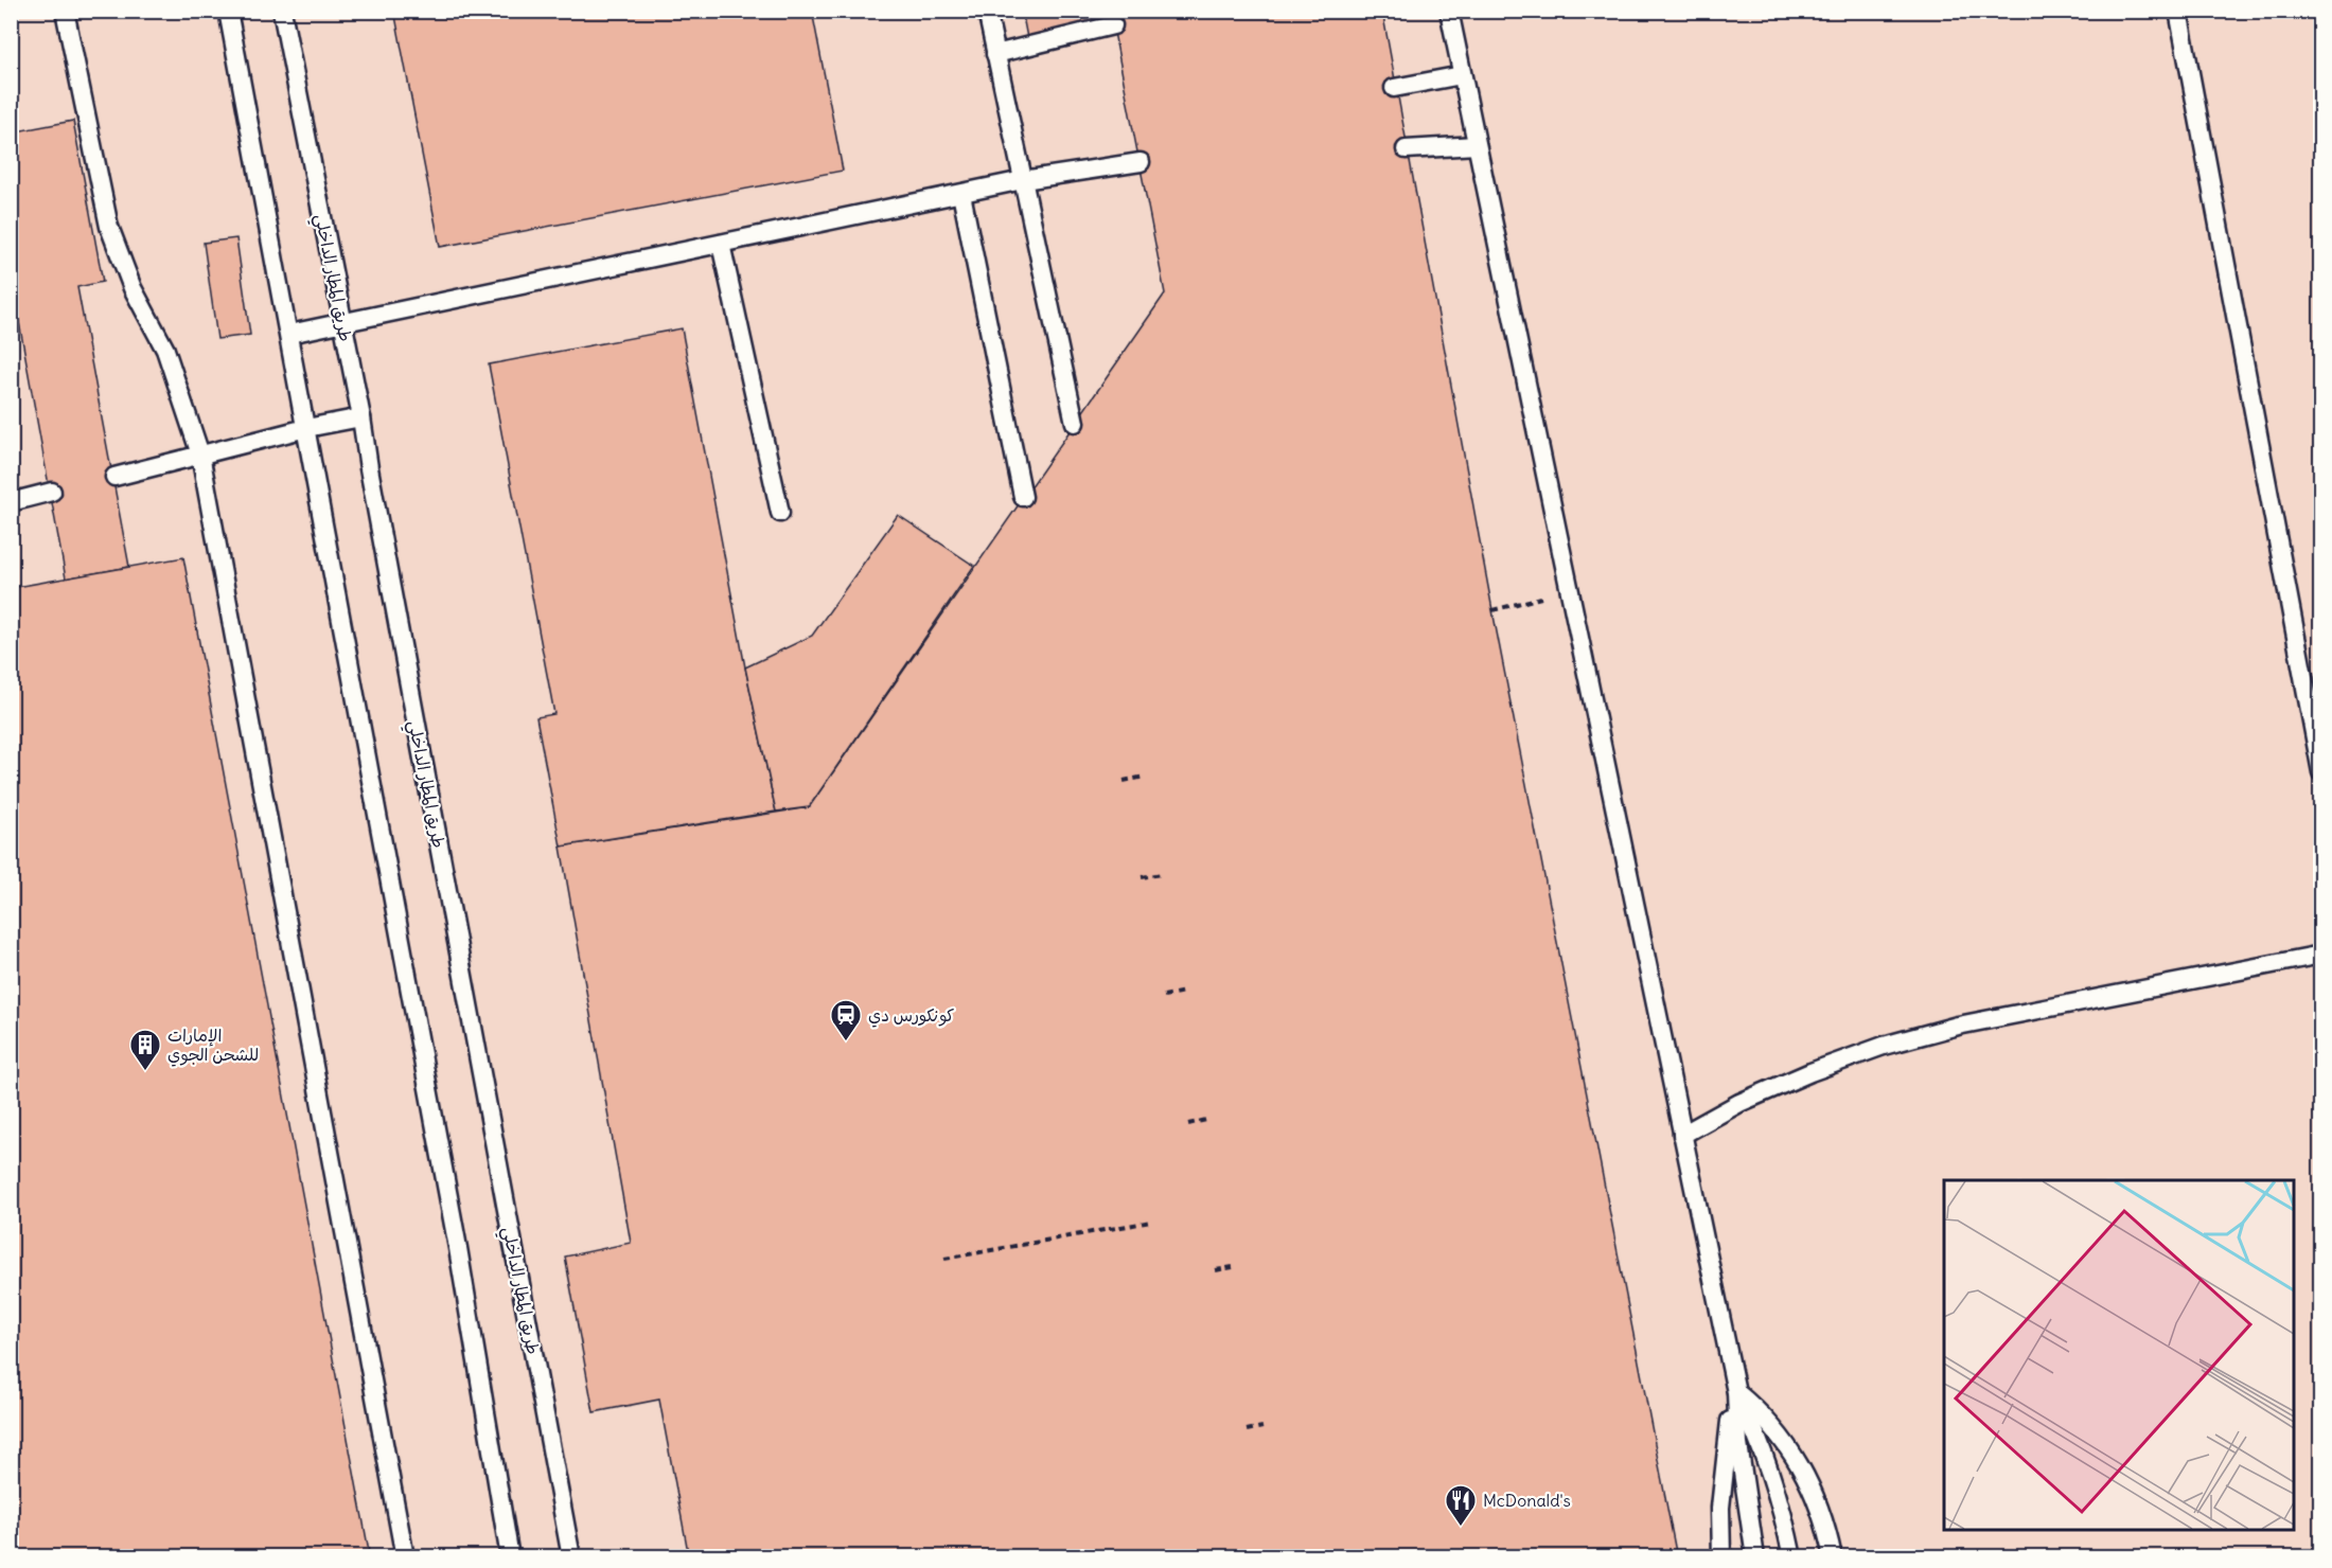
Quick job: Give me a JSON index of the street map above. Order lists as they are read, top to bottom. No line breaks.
{"streets":{"lane":["طريق المطار الداخلي"]},"places":{"station":["كونكورس دي"],"building":["الإمارات للشحن الجوي"],"restaurant":["McDonald's"]}}
